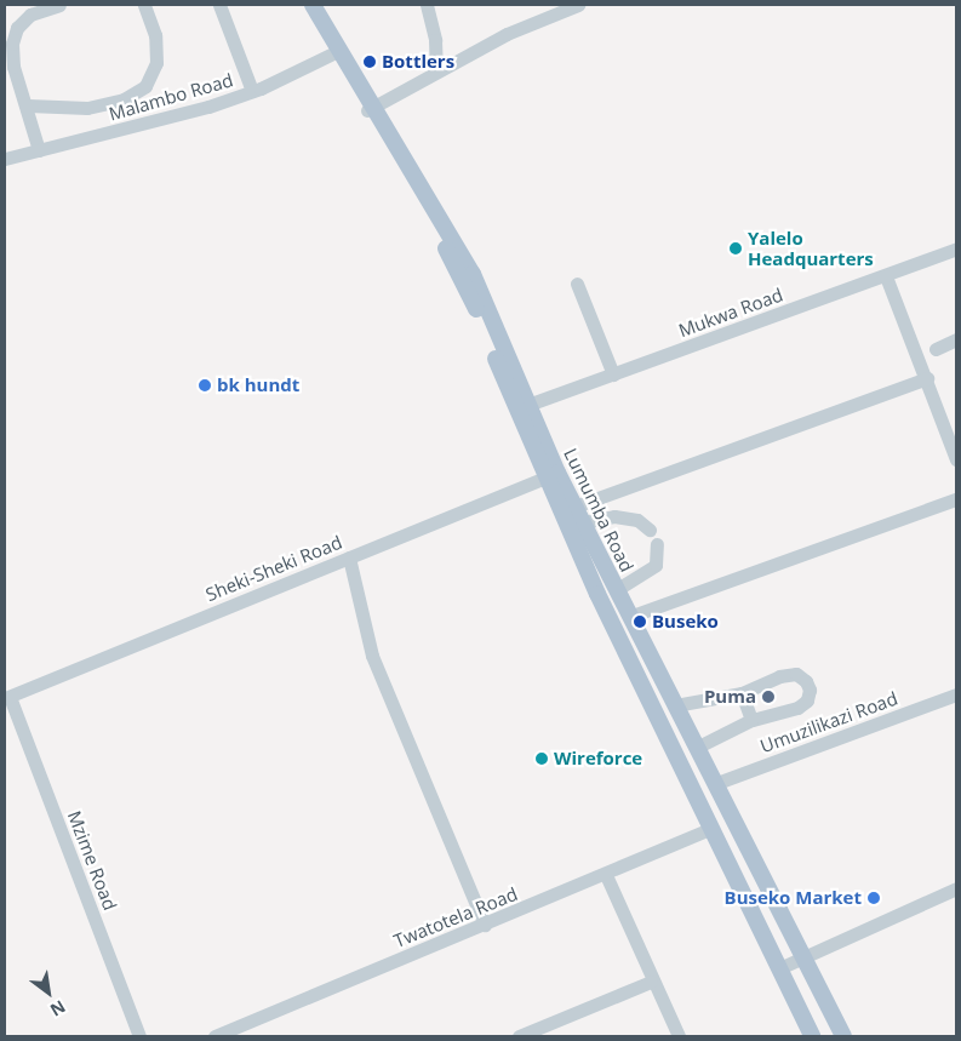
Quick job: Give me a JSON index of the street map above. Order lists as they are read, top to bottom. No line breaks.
{"streets":{"main road":["Lumumba Road"],"street":["Malambo Road","Mukwa Road","Sheki-Sheki Road","Umuzilikazi Road","Mzime Road","Twatotela Road"]},"crossings":[["Malambo Road","Lumumba Road"],["Mukwa Road","Lumumba Road"],["Lumumba Road","Sheki-Sheki Road"],["Lumumba Road","Umuzilikazi Road"],["Lumumba Road","Twatotela Road"],["Sheki-Sheki Road","Mzime Road"]],"places":["Bottlers","Yalelo Headquarters","bk hundt","Buseko","Puma","Wireforce","Buseko Market"],"north":"bottom right"}
